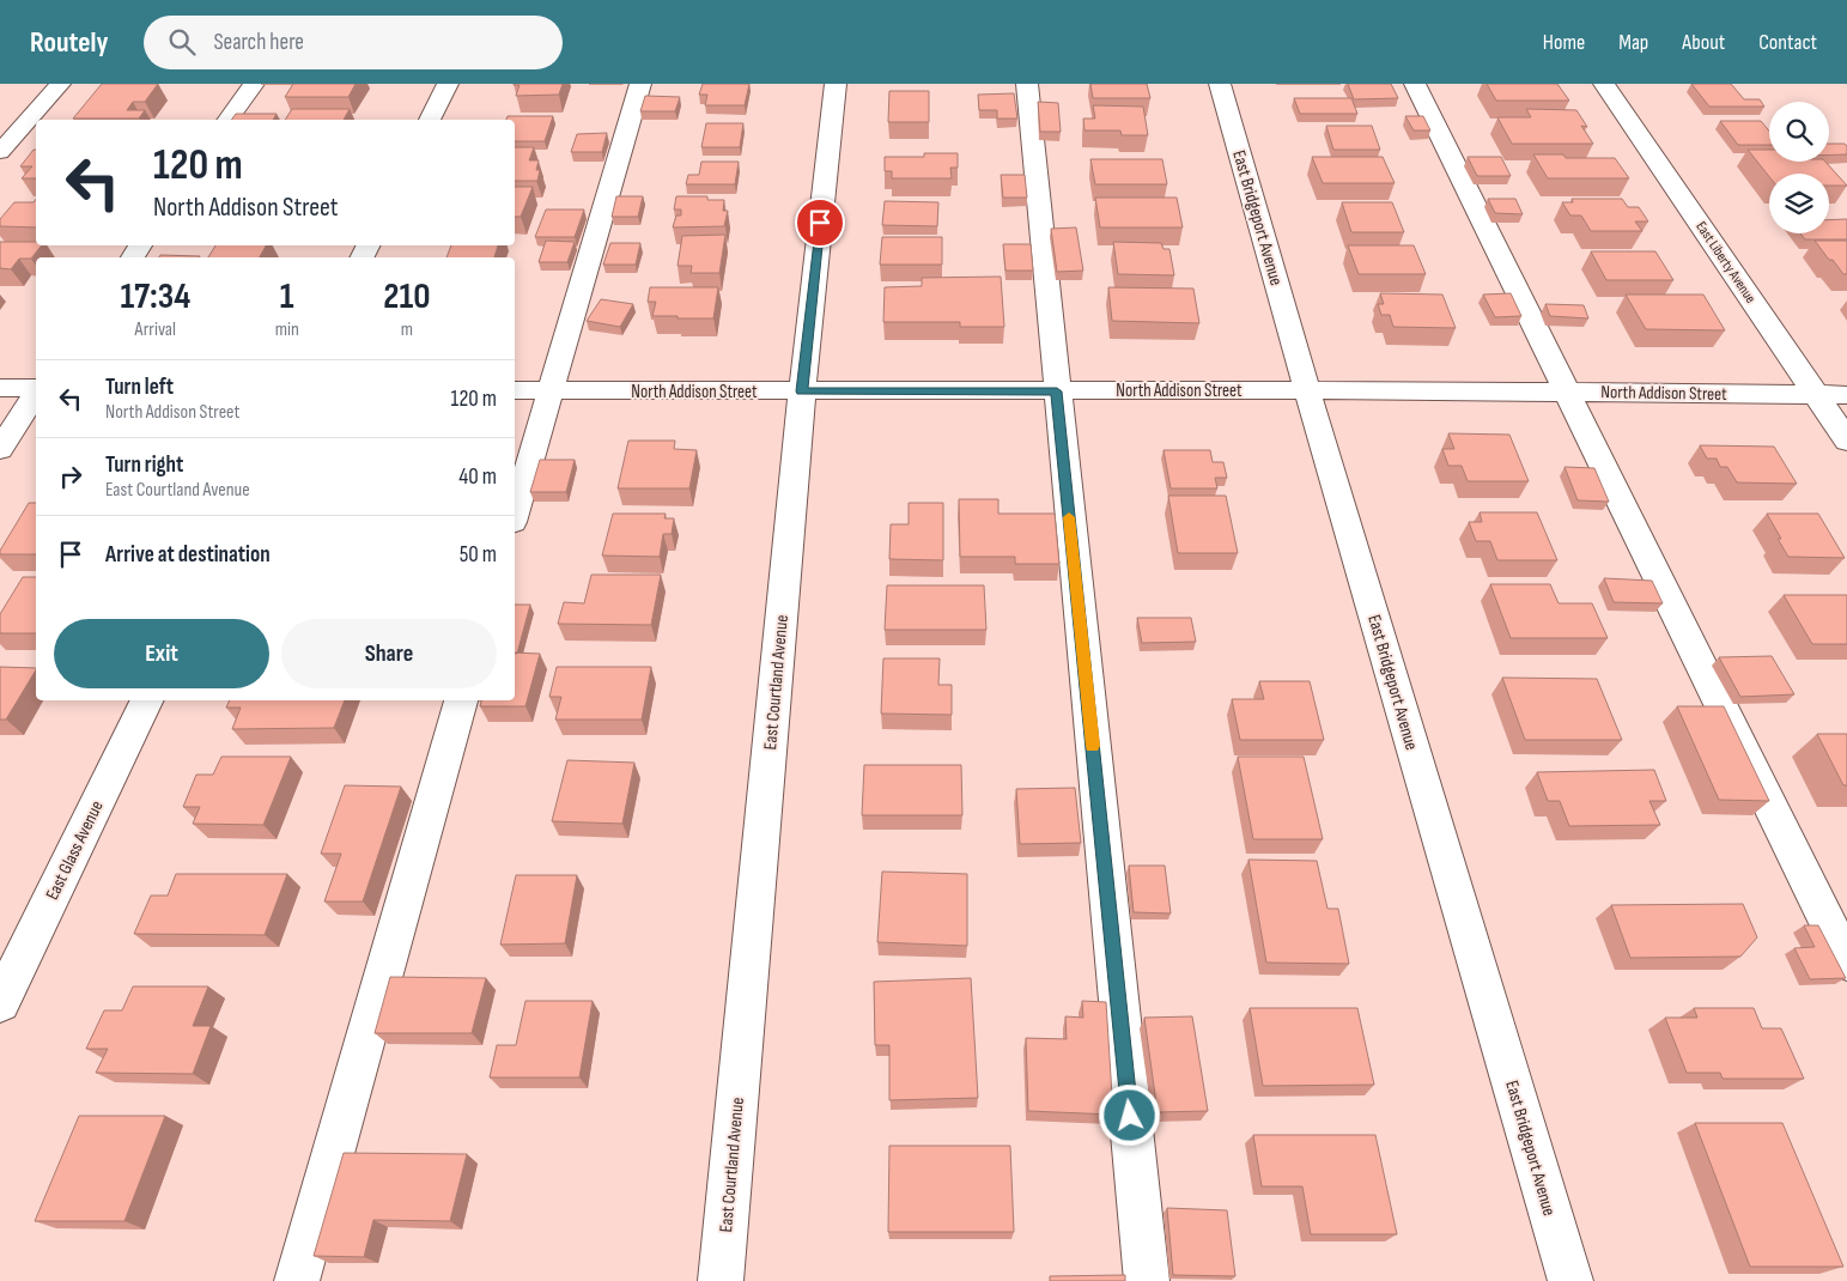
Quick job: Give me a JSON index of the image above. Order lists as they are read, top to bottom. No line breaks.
{"streets":{"street":["East Bridgeport Avenue","East Liberty Avenue","North Addison Street","East Courtland Avenue","East Glass Avenue"]},"crossings":[["East Bridgeport Avenue","North Addison Street"],["East Liberty Avenue","North Addison Street"],["North Addison Street","East Courtland Avenue"]],"page":{"header":"Routely","search":"Search here","nav":["Home","Map","About","Contact"],"turn":["120 m","North Addison Street"],"eta":["17:34","Arrival","1","min","210","m"],"list":[{"name":"Turn left","note":"North Addison Street","value":"120 m"},{"name":"Turn right","note":"East Courtland Avenue","value":"40 m"},{"name":"Arrive at destination","value":"50 m"}],"buttons":["Exit","Share"]}}
